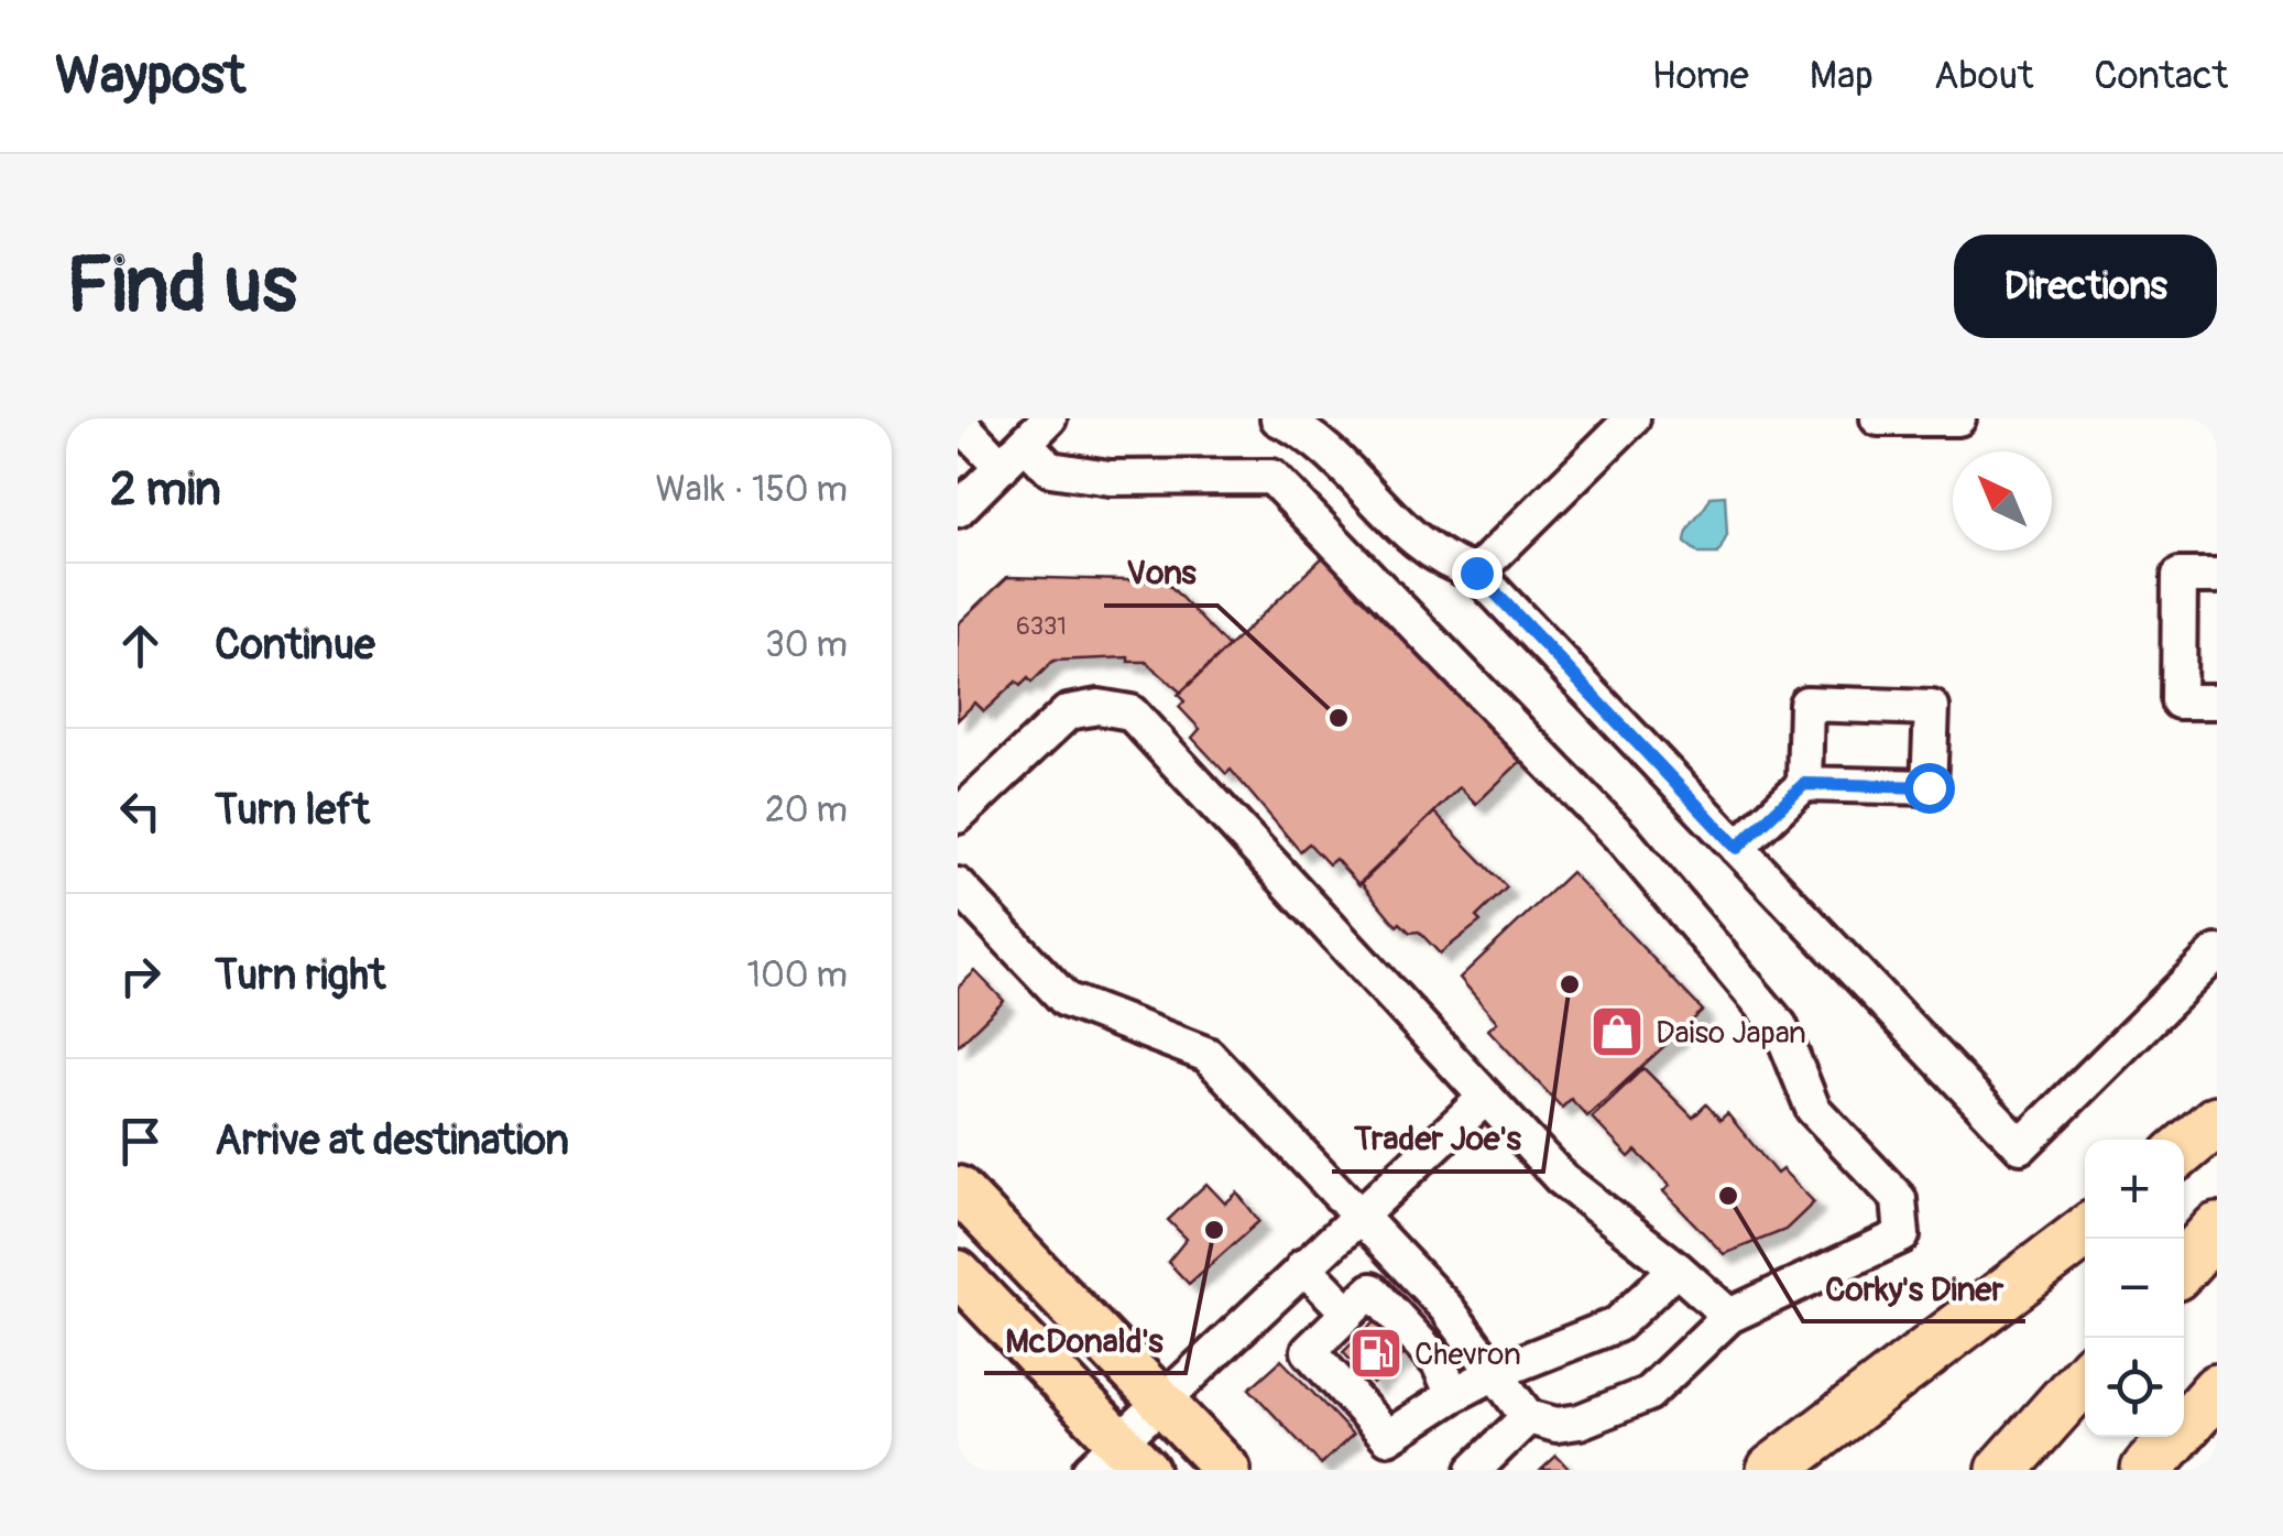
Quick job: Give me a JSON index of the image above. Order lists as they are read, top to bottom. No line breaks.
{"places":{"other":["Vons","Trader Joe's","Corky's Diner","McDonald's"],"shop":["Daiso Japan"],"fuel station":["Chevron"]},"house_numbers":["6331"],"north":"top left","page":{"header":"Waypost","nav":["Home","Map","About","Contact"],"buttons":"Directions","title":"Find us","heading":["2 min","Walk · 150 m"],"list":[["Continue","30 m"],["Turn left","20 m"],["Turn right","100 m"],"Arrive at destination"],"map_buttons":["+","−"]}}
